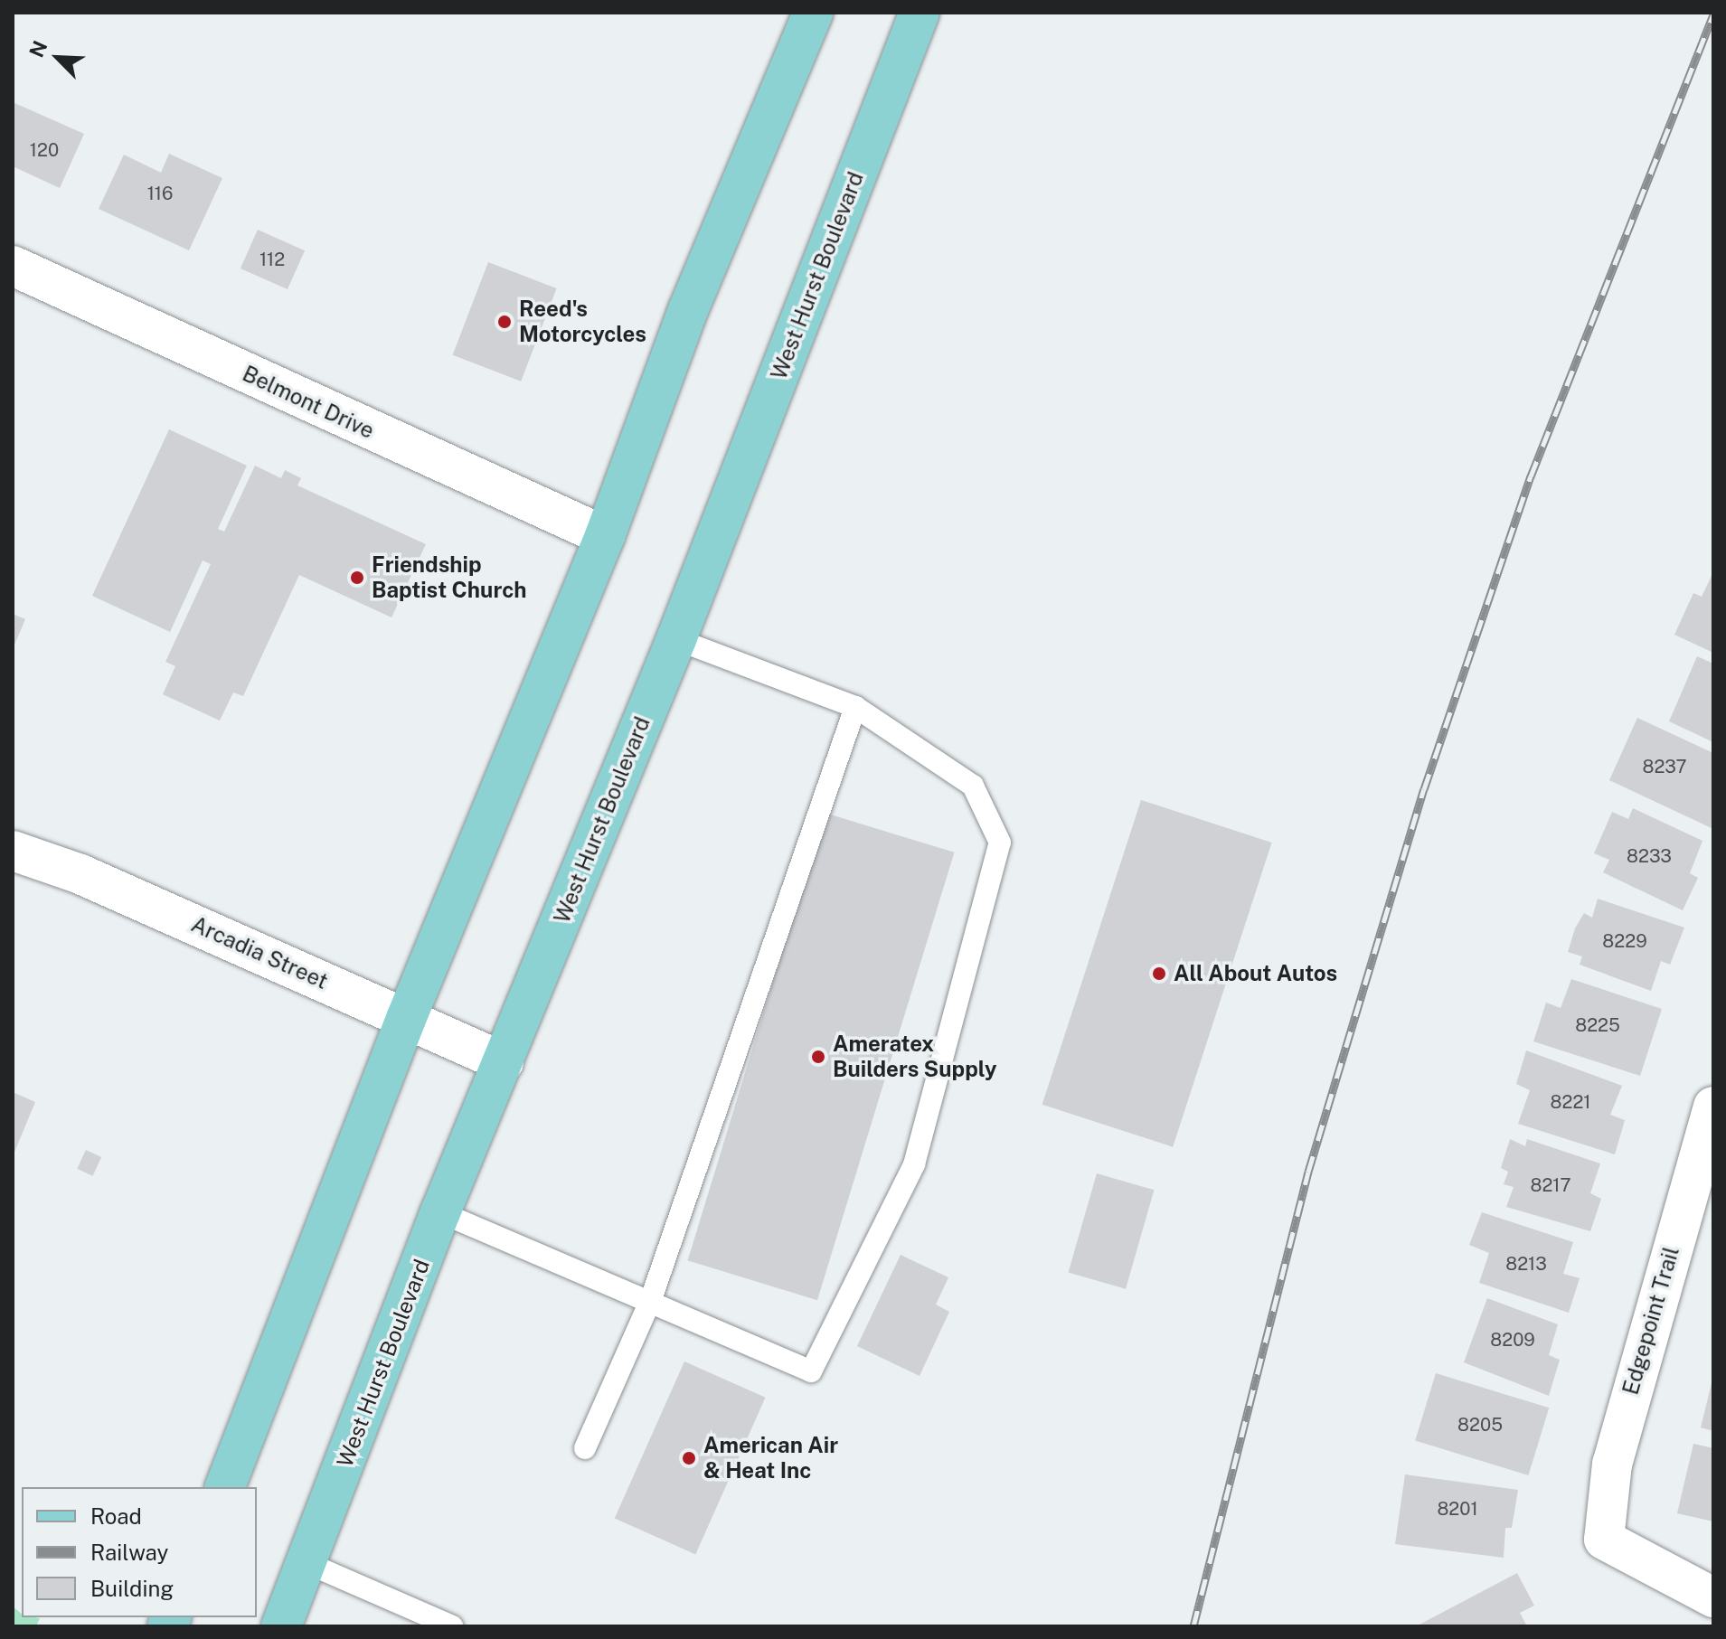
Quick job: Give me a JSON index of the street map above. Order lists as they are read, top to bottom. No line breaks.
{"streets":{"main road":["West Hurst Boulevard"],"street":["Belmont Drive","Arcadia Street","Edgepoint Trail"]},"crossings":[["West Hurst Boulevard","Arcadia Street"]],"places":["Reed's Motorcycles","Friendship Baptist Church","All About Autos","Ameratex Builders Supply","American Air & Heat Inc"],"house_numbers":["120","116","112","8237","8233","8229","8225","8221","8217","8213","8209","8205","8201"],"legend":["Road","Railway","Building"],"north":"top left"}
